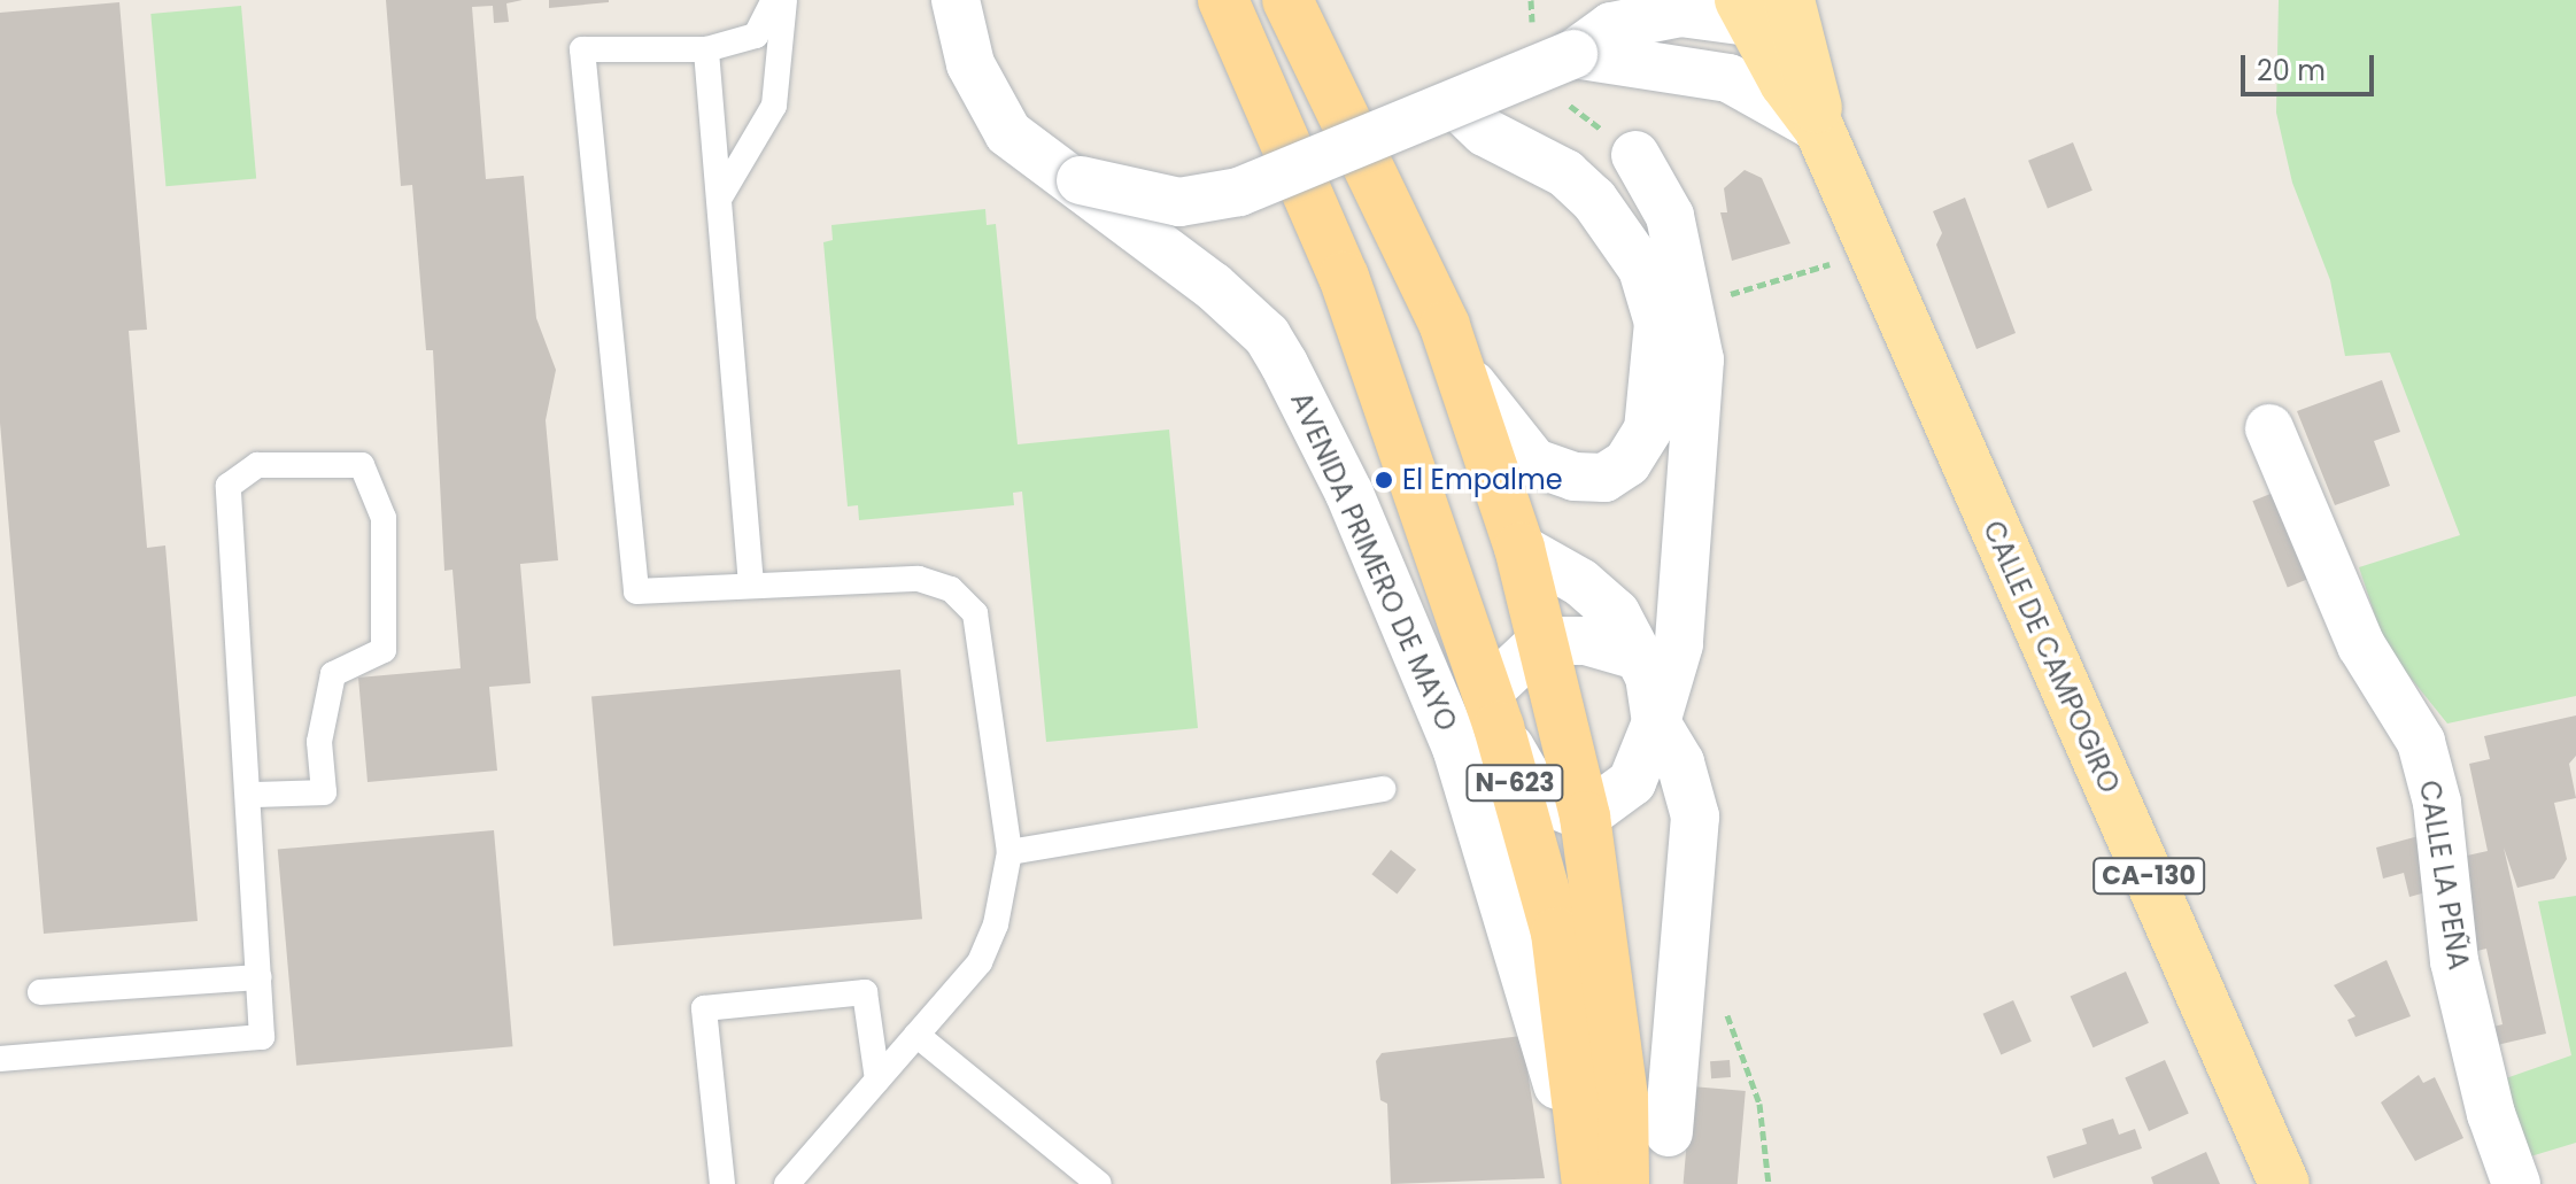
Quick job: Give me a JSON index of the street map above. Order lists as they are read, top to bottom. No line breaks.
{"streets":{"highway":["N-623"],"main road":["CALLE DE CAMPOGIRO","CA-130"],"street":["AVENIDA PRIMERO DE MAYO","CALLE LA PEÑA"]},"crossings":[["AVENIDA PRIMERO DE MAYO","CALLE DE CAMPOGIRO"],["AVENIDA PRIMERO DE MAYO","N-623"]],"places":["El Empalme"],"scale_bar":"20 m"}
